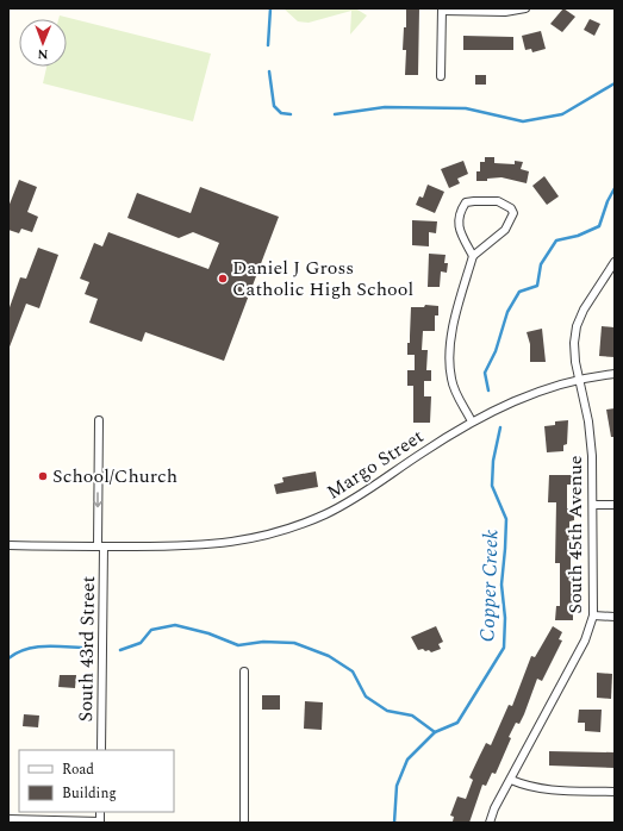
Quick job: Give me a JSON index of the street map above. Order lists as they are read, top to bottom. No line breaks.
{"streets":{"street":["Margo Street","South 45th Avenue","South 43rd Street"]},"crossings":[["Margo Street","South 45th Avenue"],["Margo Street","South 43rd Street"]],"one_way":["South 43rd Street"],"water":["Copper Creek"],"places":["Daniel J Gross Catholic High School","School/Church"],"legend":["Road","Building"],"north":"bottom"}
